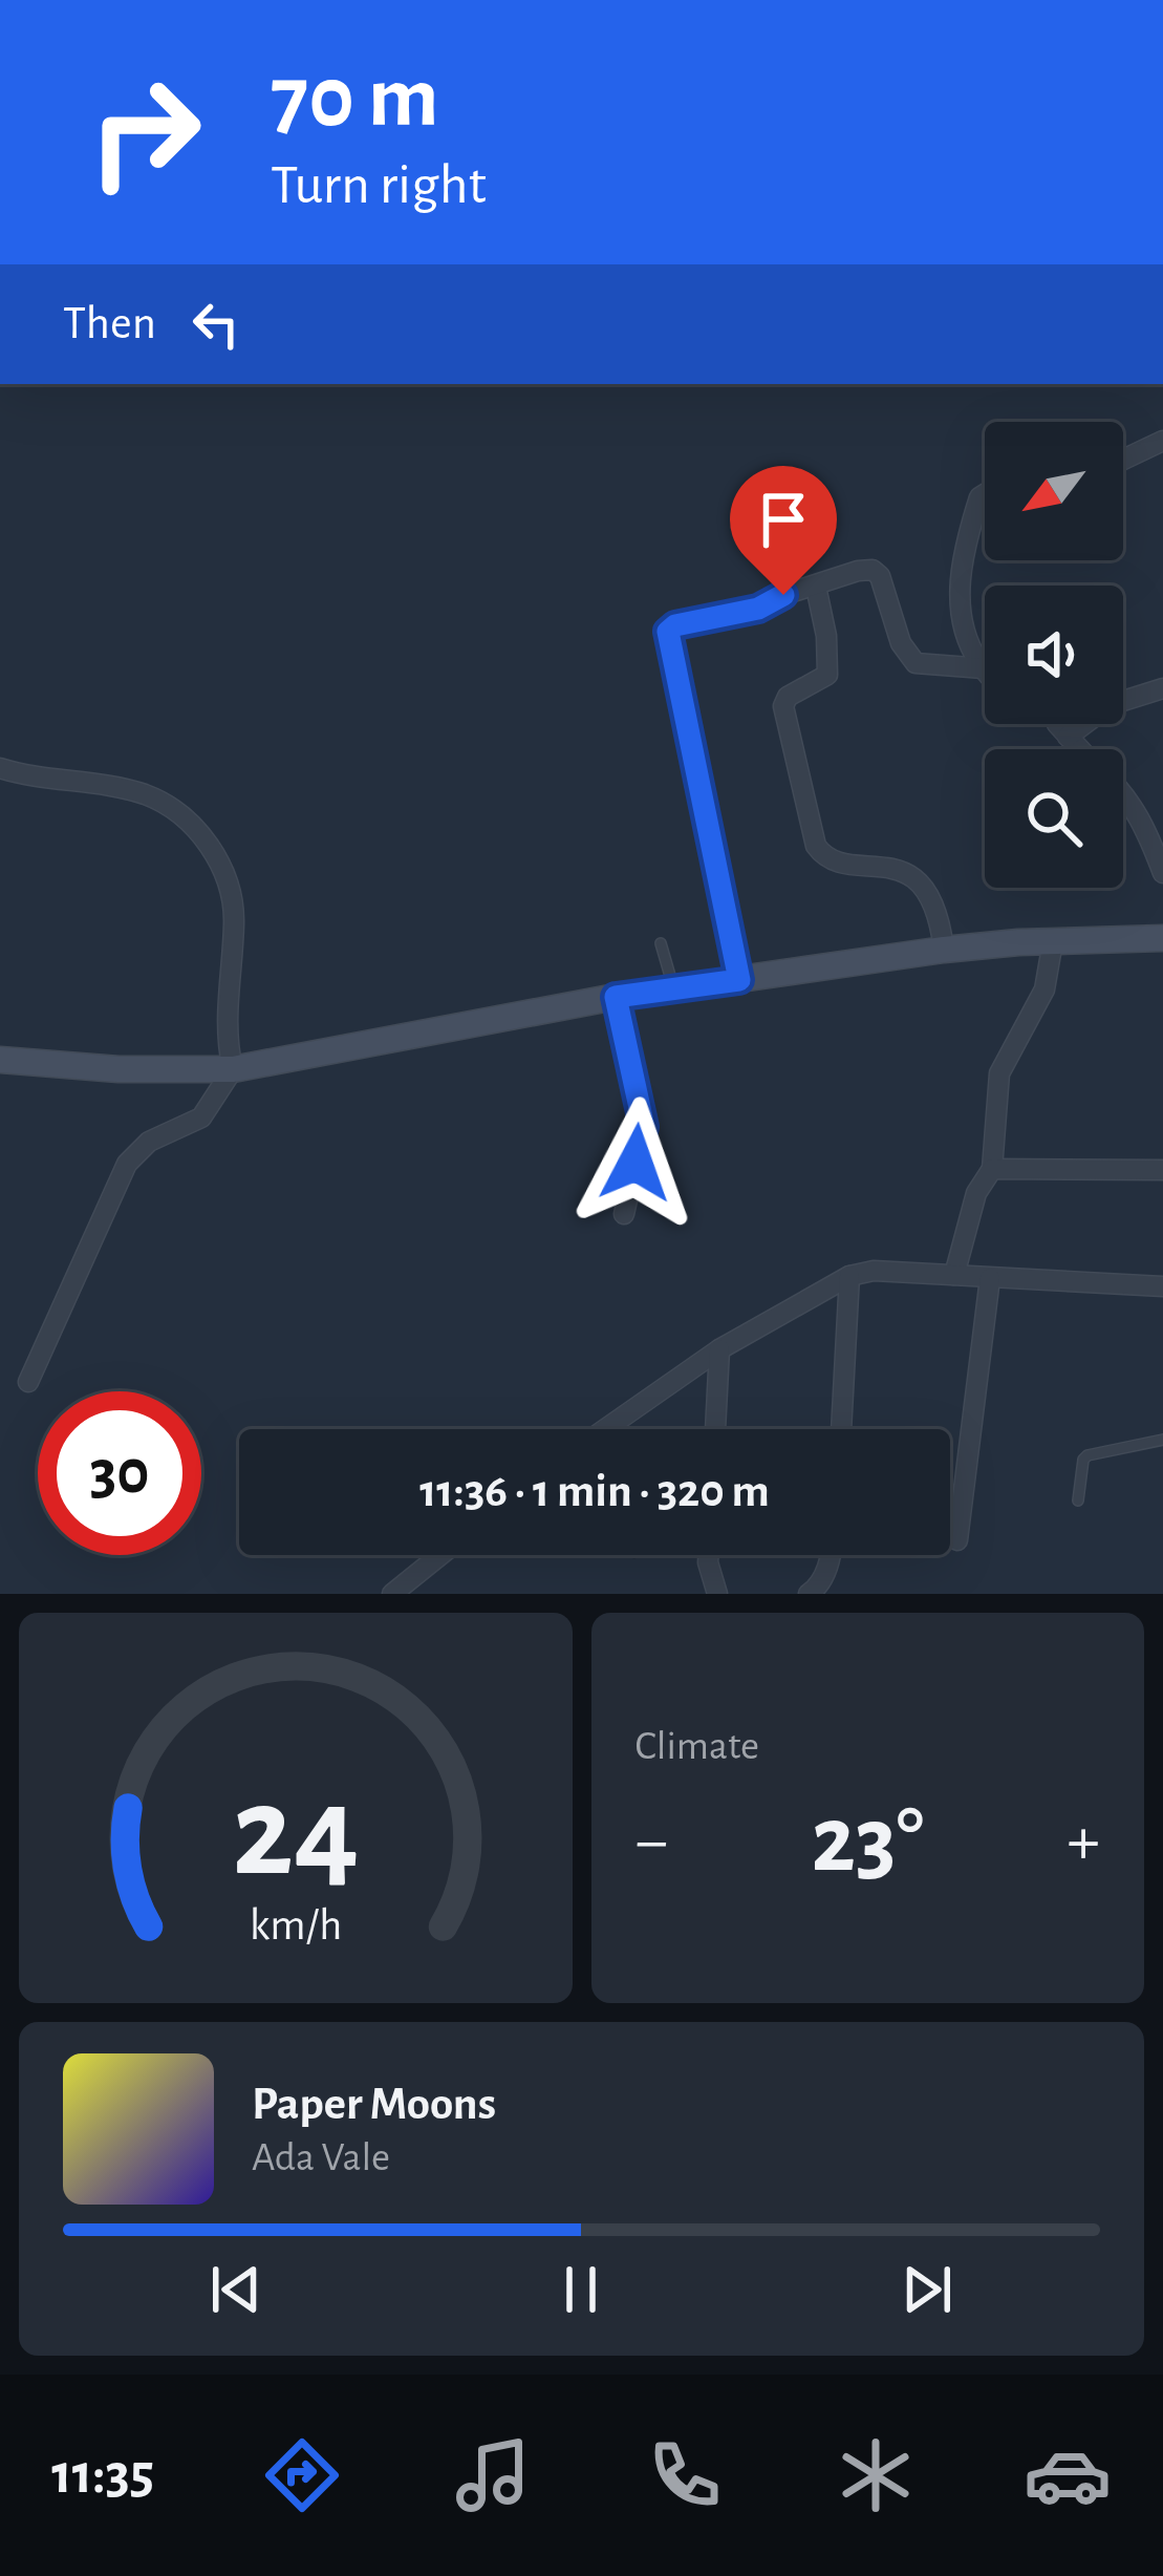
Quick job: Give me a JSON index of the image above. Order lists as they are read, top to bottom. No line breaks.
{"north":"bottom left","page":{"turn":["70 m","Turn right"],"then":"Then","limit":"30","trip":"11:36 · 1 min · 320 m","tile":"Climate","heat":["−","23°","+"],"song":["Paper Moons","Ada Vale"],"tabs":"11:35","gauge":["24","km/h"]}}
